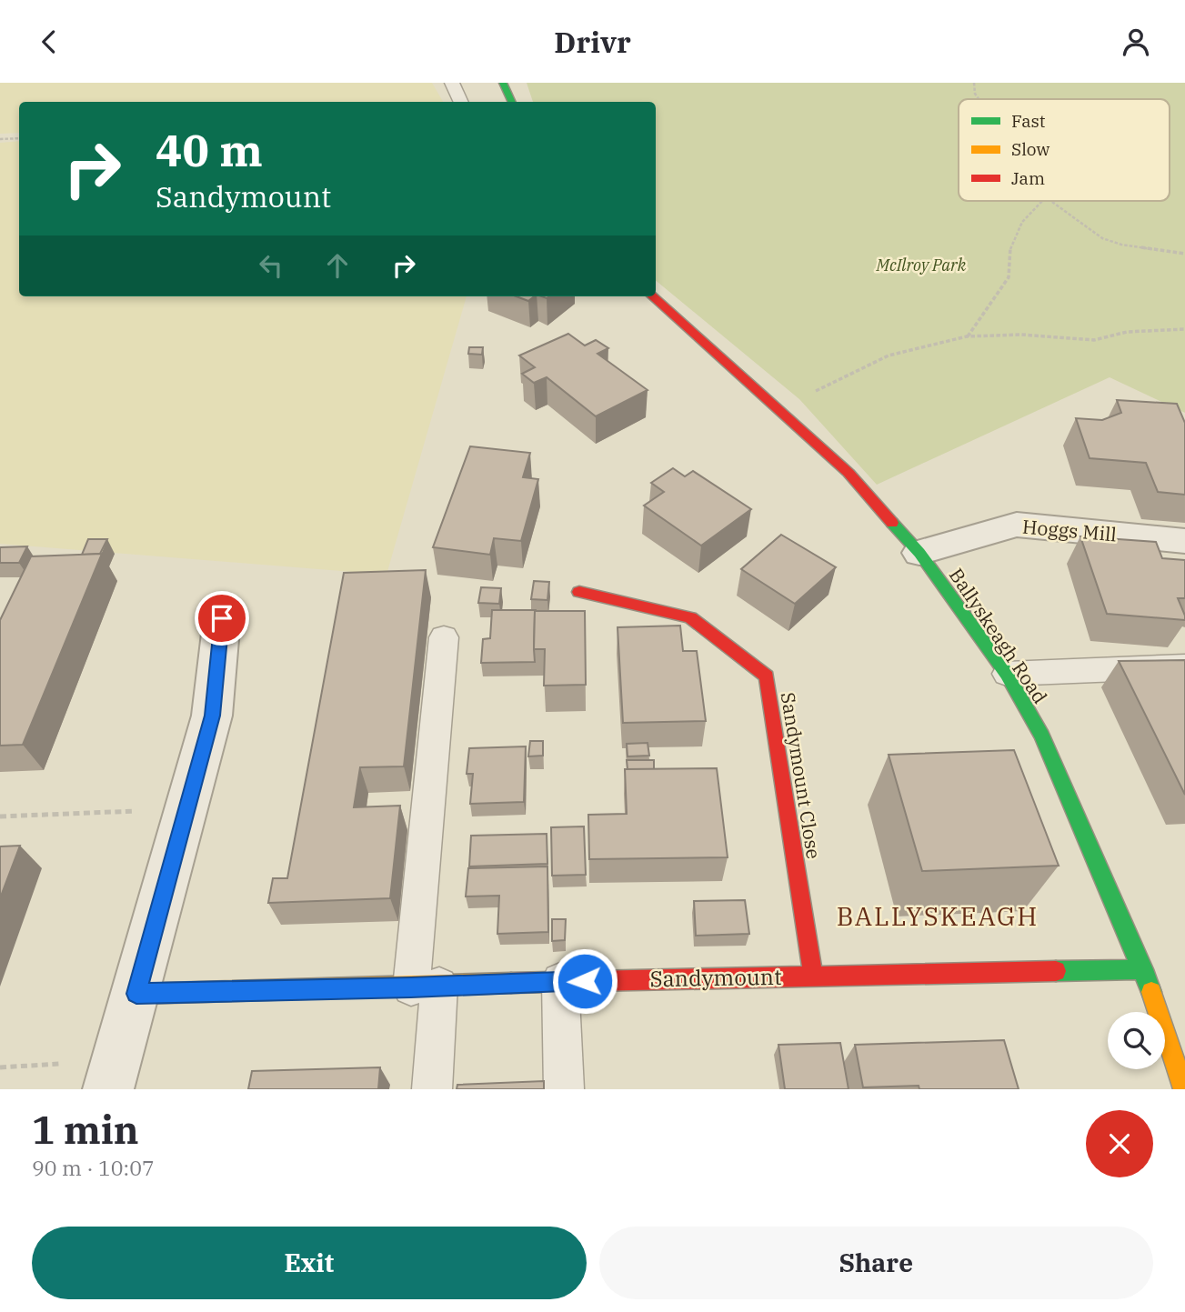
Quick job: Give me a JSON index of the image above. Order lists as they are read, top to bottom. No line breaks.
{"streets":{"street":["Hoggs Mill","Ballyskeagh Road","Sandymount Close","Sandymount"]},"crossings":[["Hoggs Mill","Ballyskeagh Road"],["Ballyskeagh Road","Sandymount"],["Sandymount Close","Sandymount"]],"districts":["BALLYSKEAGH"],"parks":["McIlroy Park"],"legend":["Fast","Slow","Jam"],"page":{"header":"Drivr","turn":["40 m","Sandymount"],"heading":["1 min","90 m · 10:07"],"buttons":["Exit","Share"]}}
